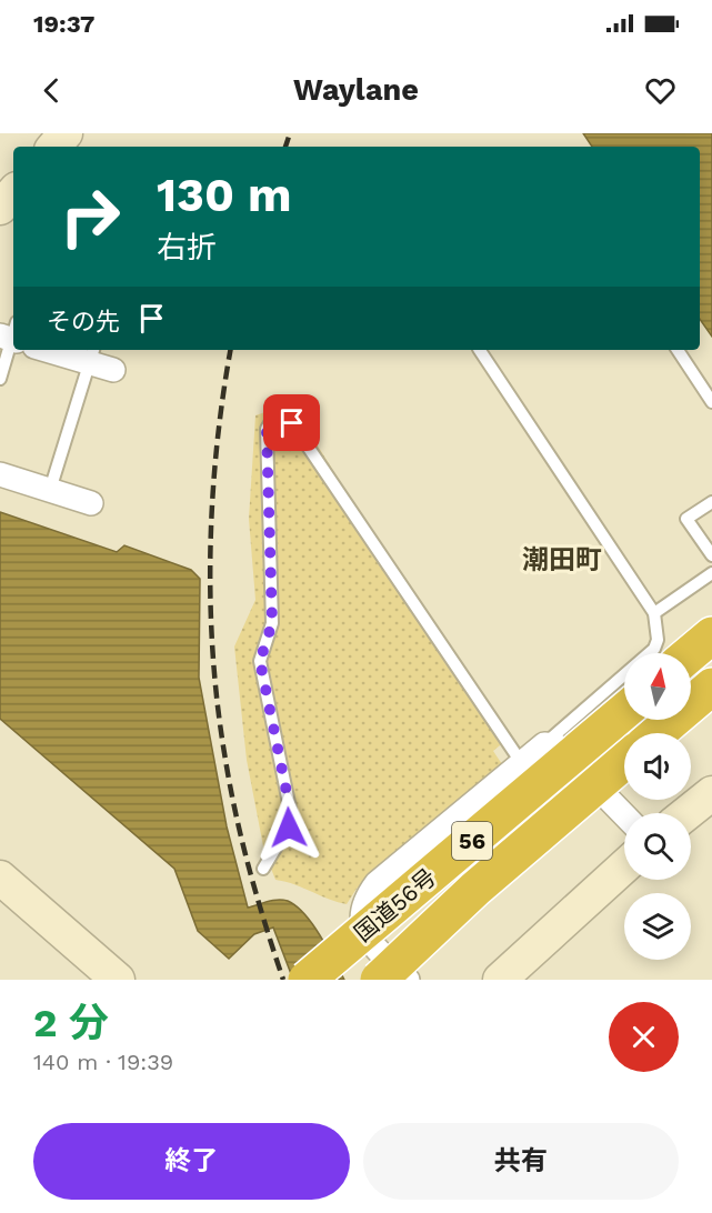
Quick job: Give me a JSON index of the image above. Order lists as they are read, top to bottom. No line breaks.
{"streets":{"highway":["56","国道56号"]},"districts":["潮田町"],"north":"top","page":{"status":"19:37","header":"Waylane","turn":["130 m","右折"],"then":"その先","heading":["2 分","140 m · 19:39"],"buttons":["終了","共有"]}}
